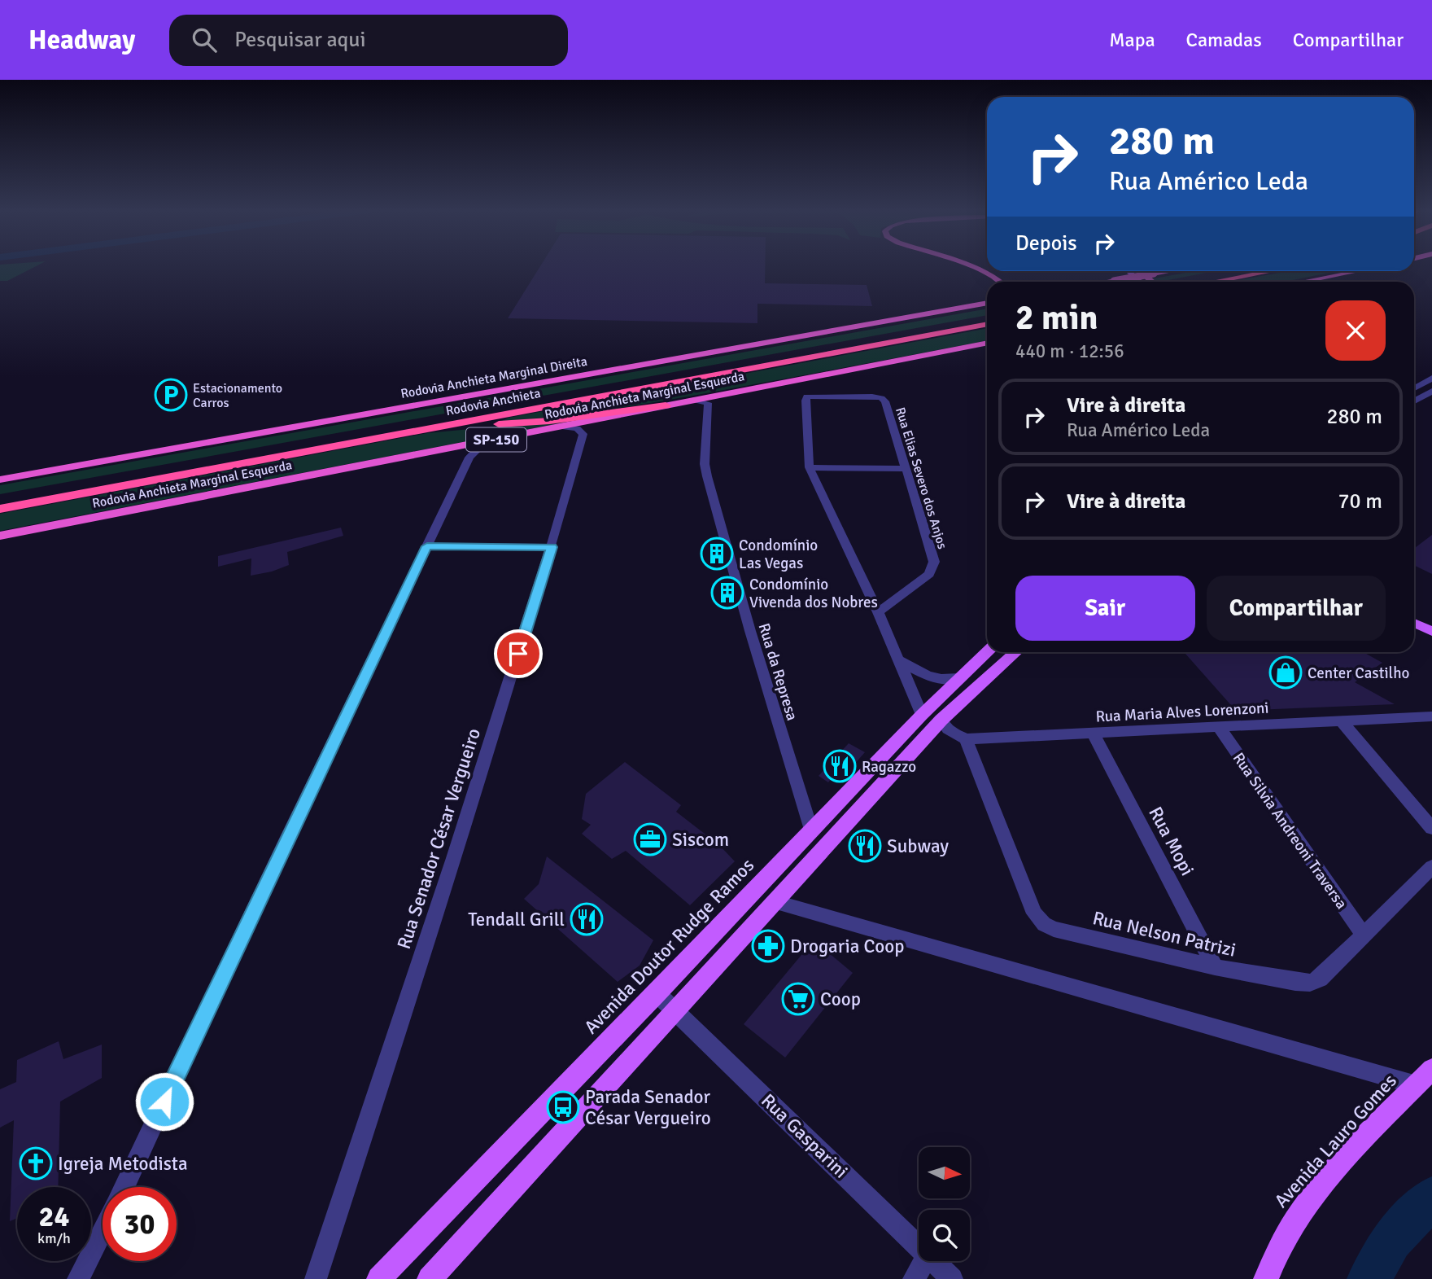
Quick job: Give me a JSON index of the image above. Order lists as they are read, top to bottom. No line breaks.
{"streets":{"highway":["Rodovia Anchieta Marginal Direita","Rodovia Anchieta Marginal Esquerda","Rodovia Anchieta","SP-150"],"main road":["Avenida Doutor Rudge Ramos","Avenida Lauro Gomes"],"street":["Rua Elias Severo dos Anjos","Rua da Represa","Rua Maria Alves Lorenzoni","Rua Silvia Andreoni Traversa","Rua Senador César Vergueiro","Rua Mopi","Rua Nelson Patrizi","Rua Gasparini"]},"crossings":[["Rodovia Anchieta Marginal Esquerda","Rua da Represa"],["Rodovia Anchieta Marginal Esquerda","Rua Senador César Vergueiro"],["Rua da Represa","Avenida Doutor Rudge Ramos"],["Rua Maria Alves Lorenzoni","Rua Silvia Andreoni Traversa"],["Rua Maria Alves Lorenzoni","Rua Mopi"],["Rua Maria Alves Lorenzoni","Rua Nelson Patrizi"],["Rua Silvia Andreoni Traversa","Rua Nelson Patrizi"],["Rua Mopi","Rua Nelson Patrizi"],["Avenida Doutor Rudge Ramos","Rua Gasparini"]],"places":{"parking":["Estacionamento Carros"],"building":["Condomínio Las Vegas","Condomínio Vivenda dos Nobres"],"shop":["Center Castilho"],"restaurant":["Ragazzo","Subway","Tendall Grill"],"office":["Siscom"],"pharmacy":["Drogaria Coop"],"supermarket":["Coop"],"bus stop":["Parada Senador César Vergueiro"],"church":["Igreja Metodista"]},"north":"right","page":{"header":"Headway","search":"Pesquisar aqui","nav":["Mapa","Camadas","Compartilhar"],"turn":["280 m","Rua Américo Leda"],"then":"Depois","heading":["2 min","440 m · 12:56"],"list":[{"name":"Vire à direita","note":"Rua Américo Leda","value":"280 m"},{"name":"Vire à direita","value":"70 m"}],"buttons":["Sair","Compartilhar"],"speed":"24 km/h","limit":"30"}}
